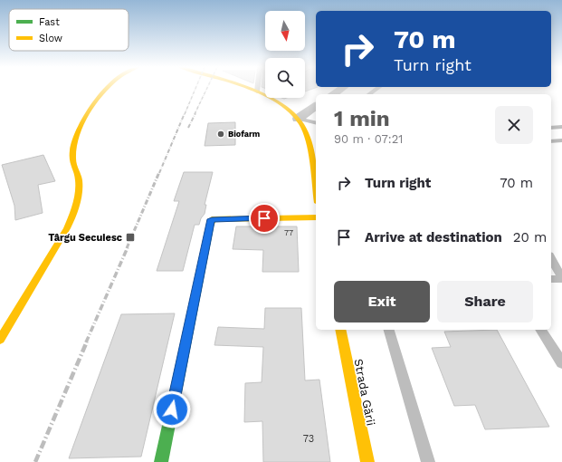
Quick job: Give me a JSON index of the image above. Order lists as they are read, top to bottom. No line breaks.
{"streets":{"street":["Strada Gării"]},"places":{"other":["Biofarm"],"transit":["Târgu Secuiesc"]},"house_numbers":["77","73"],"legend":["Fast","Slow"],"north":"bottom","page":{"turn":["70 m","Turn right"],"heading":["1 min","90 m · 07:21"],"list":[{"name":"Turn right","value":"70 m"},{"name":"Arrive at destination","value":"20 m"}],"buttons":["Exit","Share"]}}
